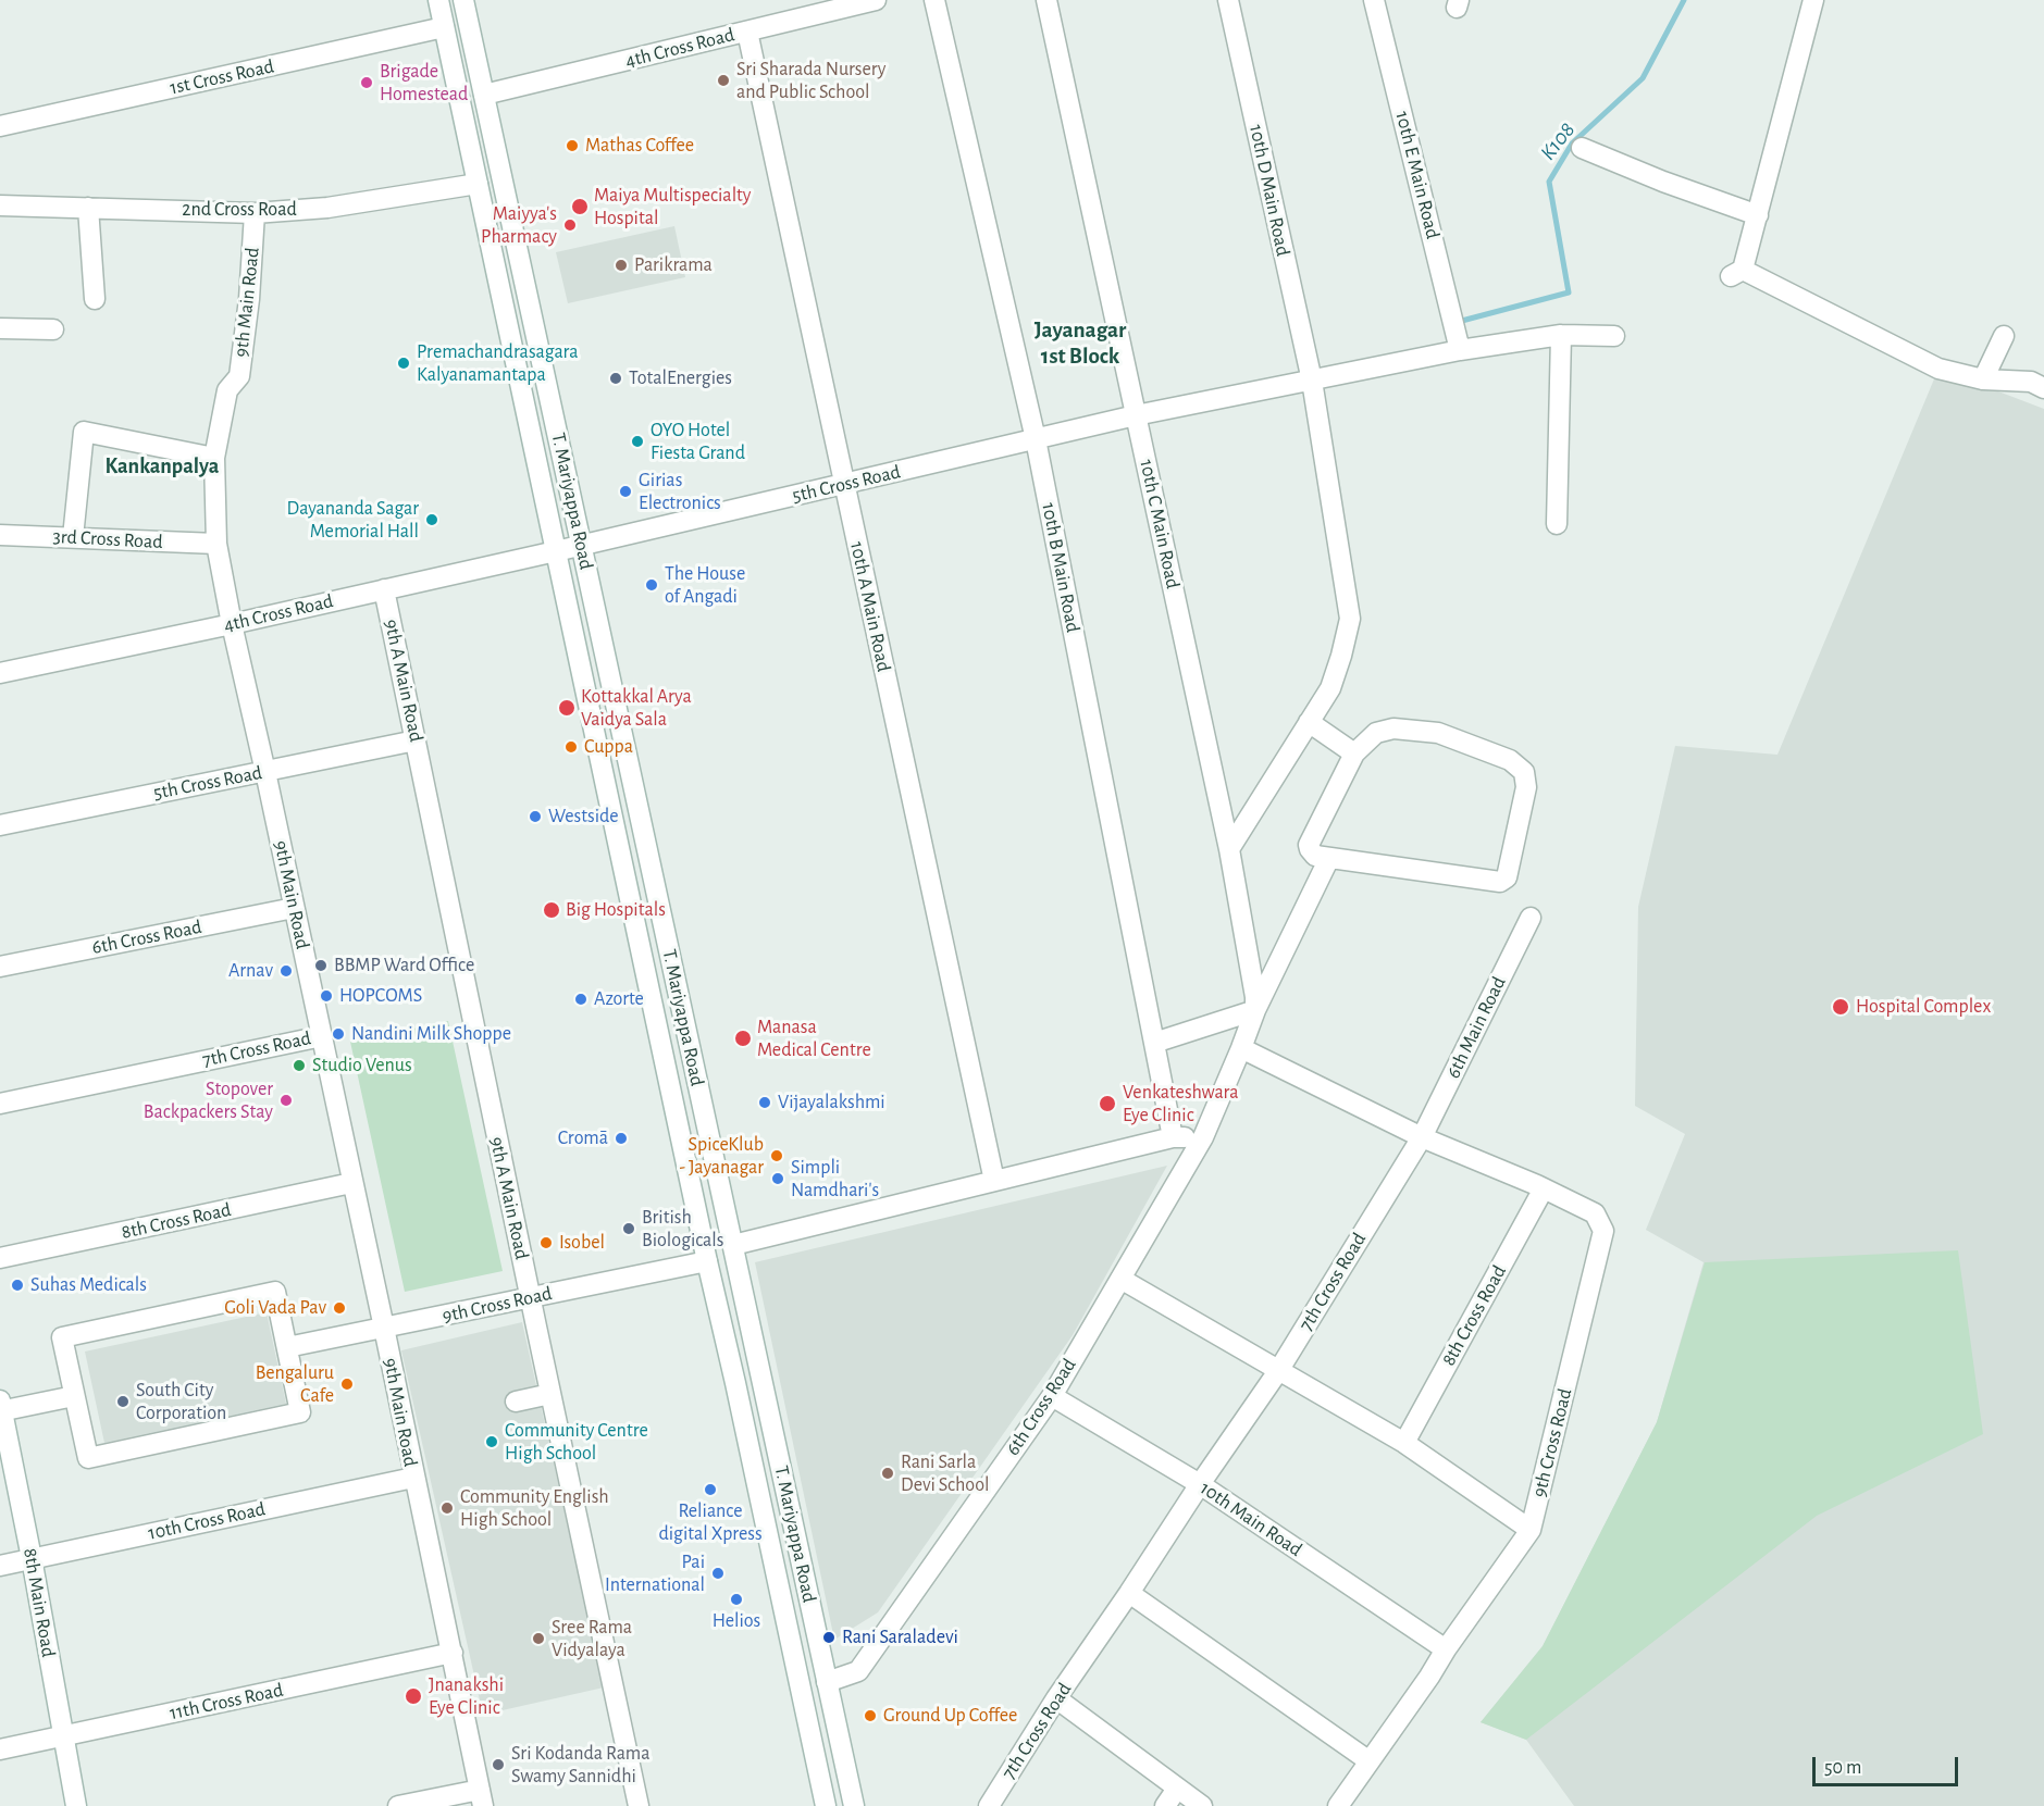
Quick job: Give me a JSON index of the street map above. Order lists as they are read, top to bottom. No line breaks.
{"streets":{"street":["4th Cross Road","1st Cross Road","10th E Main Road","10th D Main Road","2nd Cross Road","9th Main Road","5th Cross Road","T. Mariyappa Road","10th C Main Road","3rd Cross Road","10th B Main Road","10th A Main Road","9th A Main Road","6th Cross Road","6th Main Road","7th Cross Road","8th Cross Road","9th Cross Road","10th Main Road","10th Cross Road","8th Main Road","11th Cross Road"]},"crossings":[["4th Cross Road","9th Main Road"],["4th Cross Road","5th Cross Road"],["4th Cross Road","T. Mariyappa Road"],["4th Cross Road","10th A Main Road"],["4th Cross Road","9th A Main Road"],["1st Cross Road","T. Mariyappa Road"],["10th E Main Road","5th Cross Road"],["10th D Main Road","5th Cross Road"],["10th D Main Road","10th C Main Road"],["2nd Cross Road","9th Main Road"],["2nd Cross Road","T. Mariyappa Road"],["9th Main Road","5th Cross Road"],["9th Main Road","3rd Cross Road"],["9th Main Road","6th Cross Road"],["9th Main Road","7th Cross Road"],["9th Main Road","8th Cross Road"],["9th Main Road","9th Cross Road"],["9th Main Road","10th Cross Road"],["9th Main Road","11th Cross Road"],["5th Cross Road","T. Mariyappa Road"],["5th Cross Road","10th C Main Road"],["5th Cross Road","10th B Main Road"],["5th Cross Road","10th A Main Road"],["5th Cross Road","9th A Main Road"],["T. Mariyappa Road","6th Cross Road"],["T. Mariyappa Road","9th Cross Road"],["10th C Main Road","6th Cross Road"],["9th A Main Road","9th Cross Road"],["6th Cross Road","10th Main Road"],["6th Main Road","7th Cross Road"],["6th Main Road","9th Cross Road"],["7th Cross Road","9th Cross Road"],["7th Cross Road","10th Main Road"],["8th Cross Road","9th Cross Road"],["9th Cross Road","10th Main Road"],["10th Cross Road","8th Main Road"],["8th Main Road","11th Cross Road"]],"districts":["Jayanagar 1st Block","Kankanpalya"],"water":["K108"],"places":["Sri Sharada Nursery and Public School","Brigade Homestead","Mathas Coffee","Maiya Multispecialty Hospital","Maiyya's Pharmacy","Parikrama","Premachandrasagara Kalyanamantapa","TotalEnergies","OYO Hotel Fiesta Grand","Girias Electronics","Dayananda Sagar Memorial Hall","The House of Angadi","Kottakkal Arya Vaidya Sala","Cuppa","Westside","Big Hospitals","BBMP Ward Office","Arnav","HOPCOMS","Azorte","Hospital Complex","Nandini Milk Shoppe","Manasa Medical Centre","Studio Venus","Stopover Backpackers Stay","Vijayalakshmi","Venkateshwara Eye Clinic","Cromā","SpiceKlub - Jayanagar","Simpli Namdhari's","British Biologicals","Isobel","Suhas Medicals","Goli Vada Pav","Bengaluru Cafe","South City Corporation","Community Centre High School","Rani Sarla Devi School","Reliance digital Xpress","Community English High School","Pai International","Helios","Rani Saraladevi","Sree Rama Vidyalaya","Jnanakshi Eye Clinic","Ground Up Coffee","Sri Kodanda Rama Swamy Sannidhi"],"scale_bar":"50 m"}
